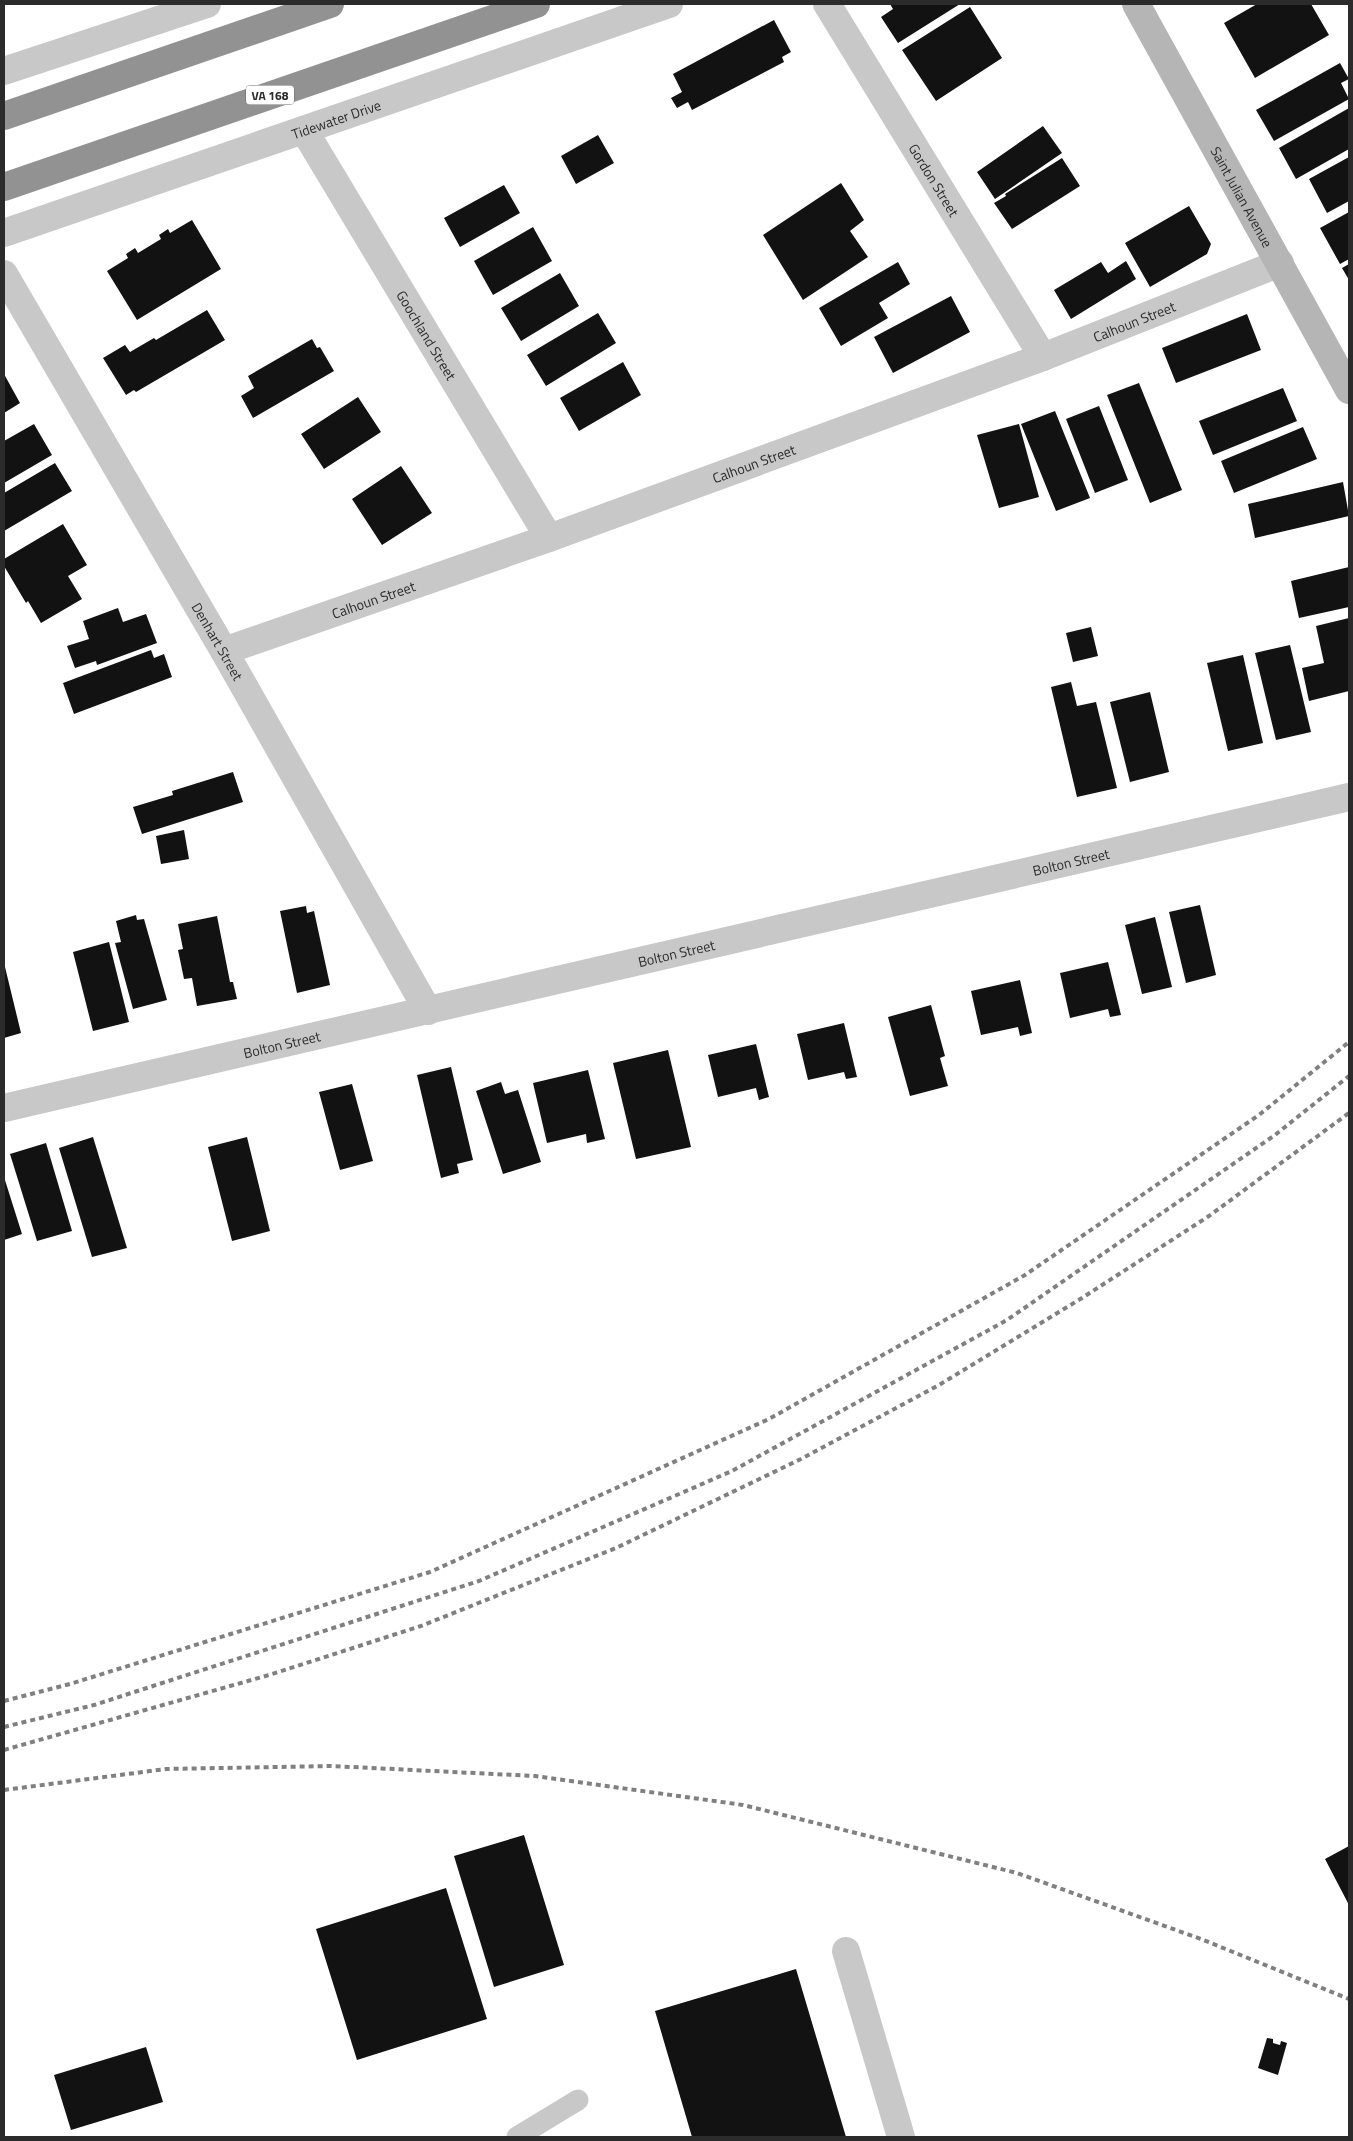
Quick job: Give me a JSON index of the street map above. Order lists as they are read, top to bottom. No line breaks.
{"streets":{"highway":["VA 168"],"street":["Tidewater Drive","Gordon Street","Saint Julian Avenue","Calhoun Street","Goochland Street","Denhart Street","Bolton Street"]},"crossings":[["Tidewater Drive","Goochland Street"],["Gordon Street","Calhoun Street"],["Saint Julian Avenue","Calhoun Street"],["Calhoun Street","Goochland Street"],["Calhoun Street","Denhart Street"],["Denhart Street","Bolton Street"]]}
